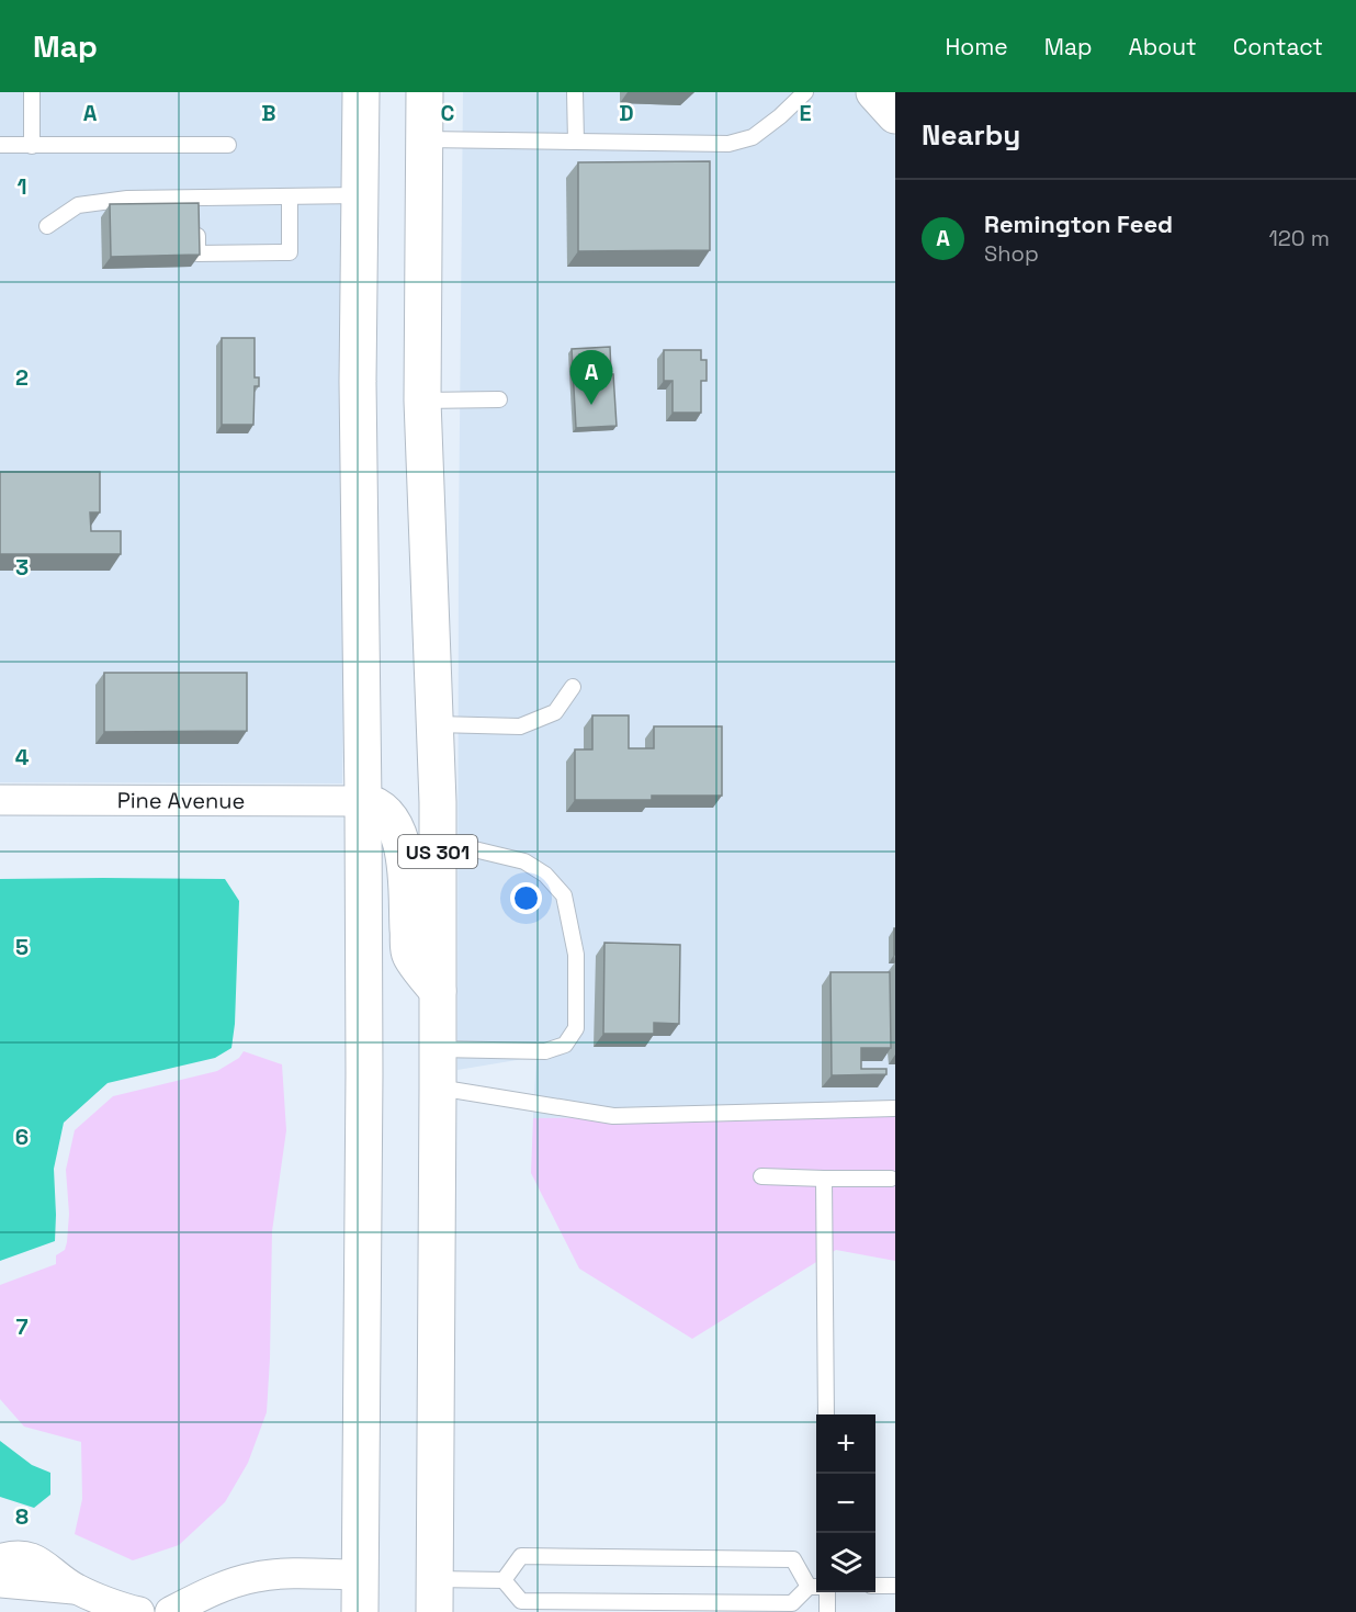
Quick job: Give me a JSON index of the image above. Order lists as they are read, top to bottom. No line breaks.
{"streets":{"main road":["US 301"],"street":["Pine Avenue"]},"page":{"header":"Map","nav":["Home","Map","About","Contact"],"heading":"Nearby","list":[{"mark":"A","name":"Remington Feed","note":"Shop","value":"120 m"}],"pins":"A","map_buttons":["+","−"]},"grid":{"columns":["A","B","C","D","E"],"rows":["1","2","3","4","5","6","7","8"]}}
